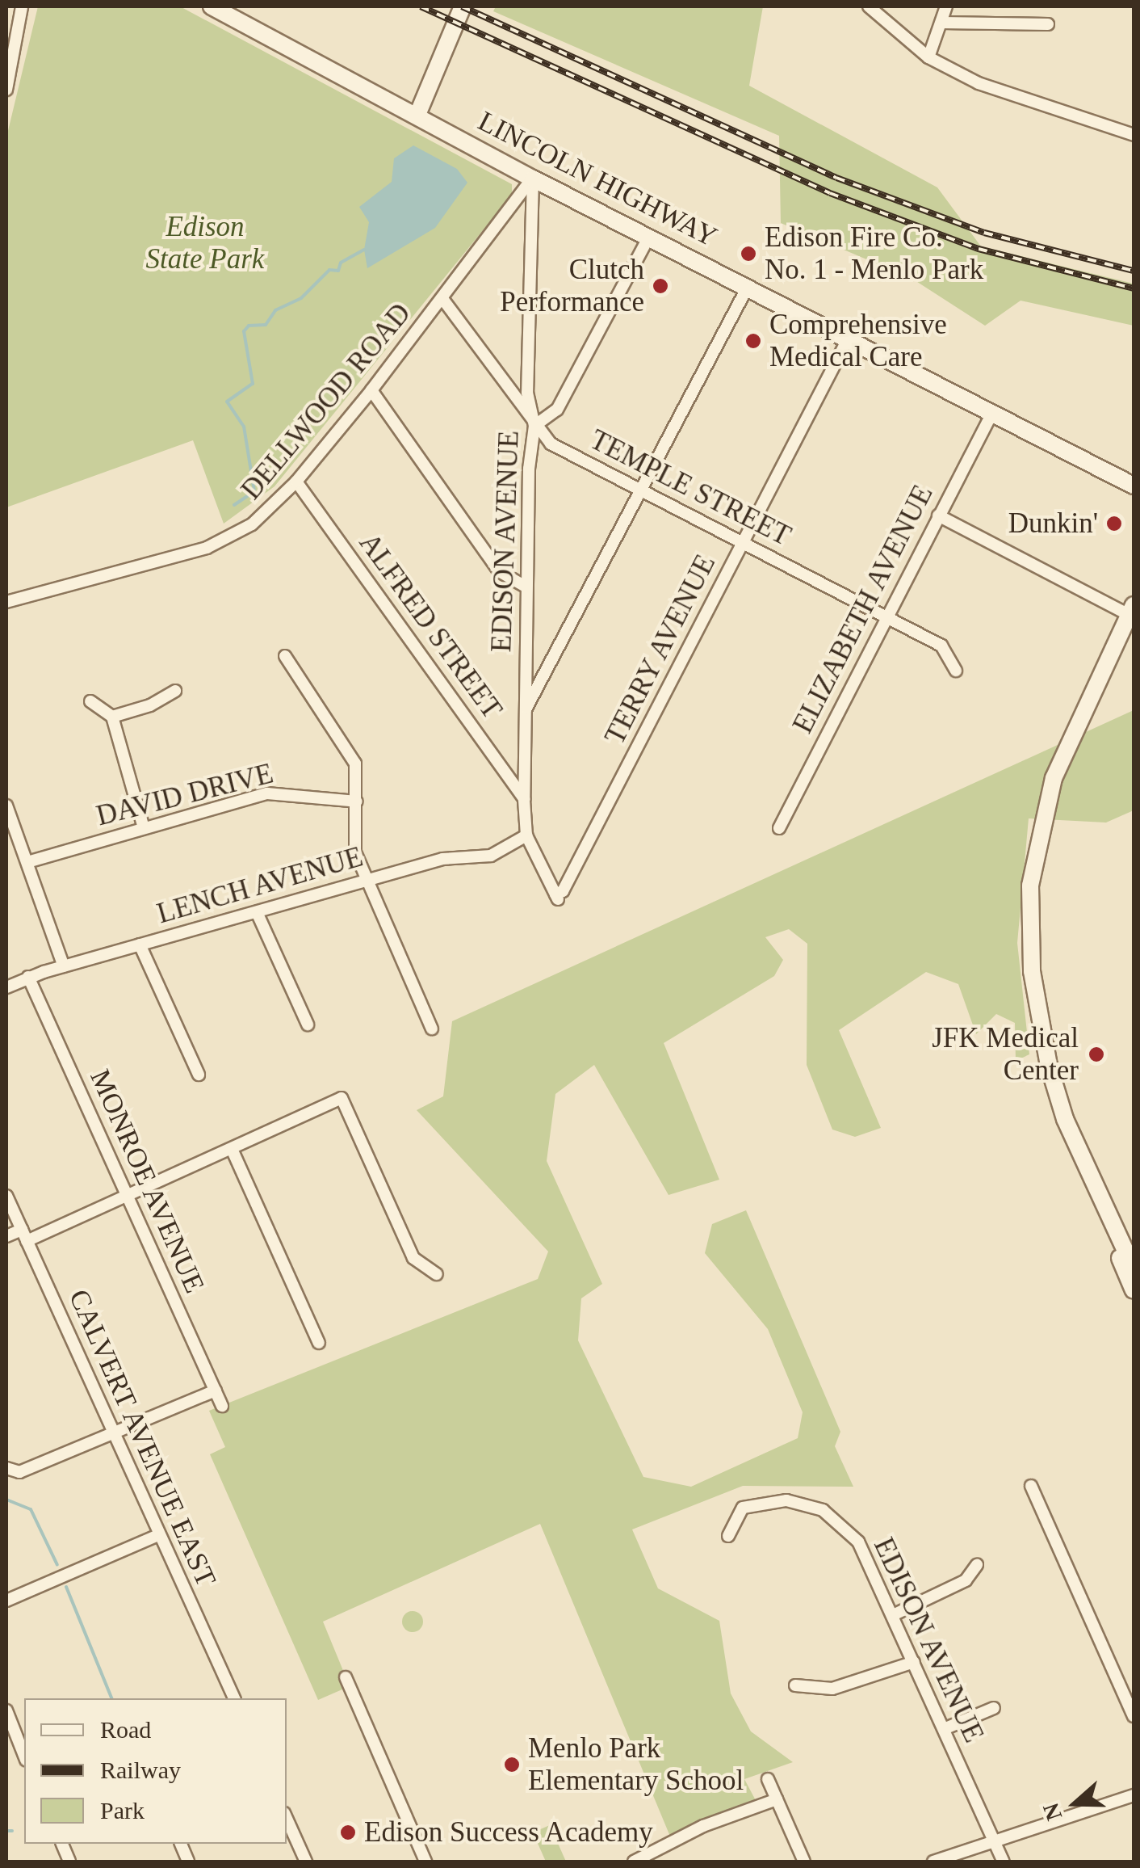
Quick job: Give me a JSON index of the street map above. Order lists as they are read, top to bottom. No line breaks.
{"streets":{"main road":["LINCOLN HIGHWAY"],"street":["DELLWOOD ROAD","TEMPLE STREET","EDISON AVENUE","ELIZABETH AVENUE","ALFRED STREET","TERRY AVENUE","DAVID DRIVE","LENCH AVENUE","MONROE AVENUE","CALVERT AVENUE EAST"]},"crossings":[["LINCOLN HIGHWAY","DELLWOOD ROAD"],["LINCOLN HIGHWAY","EDISON AVENUE"],["LINCOLN HIGHWAY","ELIZABETH AVENUE"],["LINCOLN HIGHWAY","TERRY AVENUE"],["DELLWOOD ROAD","TEMPLE STREET"],["DELLWOOD ROAD","EDISON AVENUE"],["DELLWOOD ROAD","ALFRED STREET"],["TEMPLE STREET","EDISON AVENUE"],["TEMPLE STREET","ELIZABETH AVENUE"],["TEMPLE STREET","TERRY AVENUE"],["EDISON AVENUE","ALFRED STREET"],["EDISON AVENUE","TERRY AVENUE"],["EDISON AVENUE","LENCH AVENUE"],["LENCH AVENUE","MONROE AVENUE"]],"parks":["Edison State Park"],"places":["Edison Fire Co. No. 1 - Menlo Park","Clutch Performance","Comprehensive Medical Care","Dunkin'","JFK Medical Center","Menlo Park Elementary School","Edison Success Academy"],"legend":["Road","Railway","Park"],"north":"left"}
